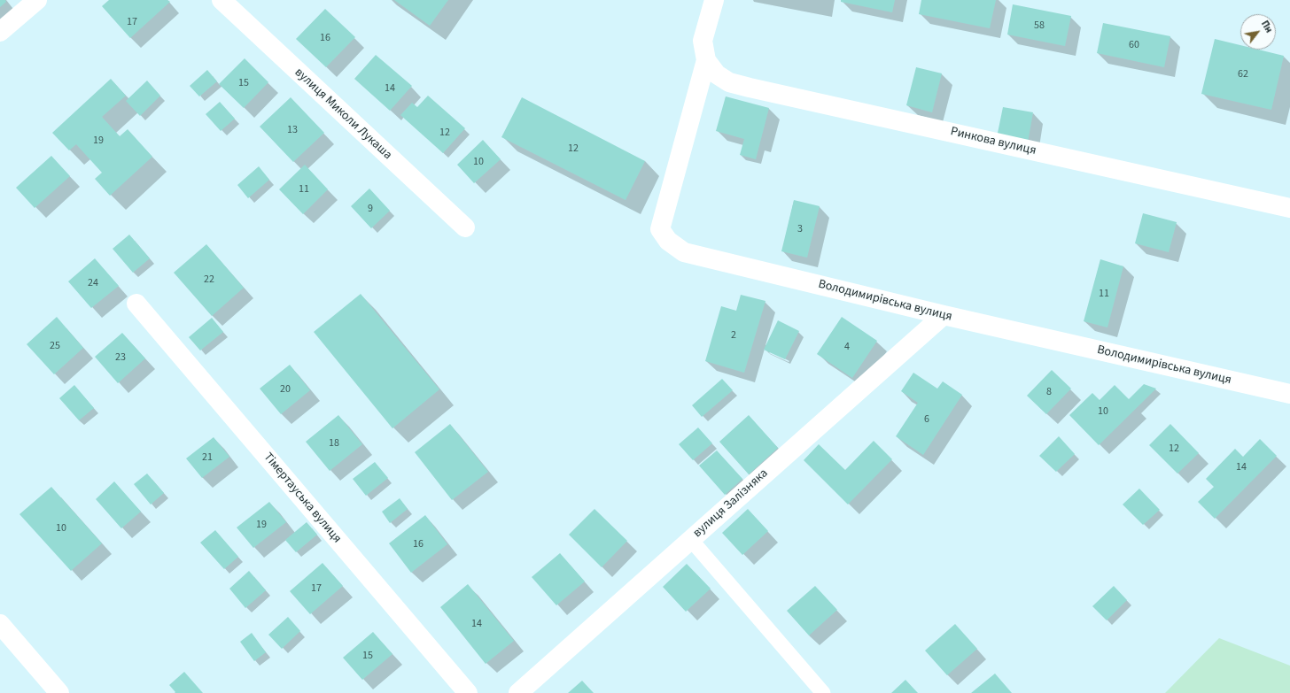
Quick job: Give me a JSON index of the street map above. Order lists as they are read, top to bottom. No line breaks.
{"streets":{"street":["вулиця Миколи Лукаша","Ринкова вулиця","Володимирівська вулиця","Тімертауська вулиця","вулиця Залізняка"]},"crossings":[["Ринкова вулиця","Володимирівська вулиця"],["Володимирівська вулиця","вулиця Залізняка"]],"house_numbers":["17","58","16","60","62","15","14","13","12","19","12","10","11","9","3","22","24","11","2","25","4","23","20","8","10","6","18","12","21","14","19","10","16","17","14","15"],"north":"top right"}
